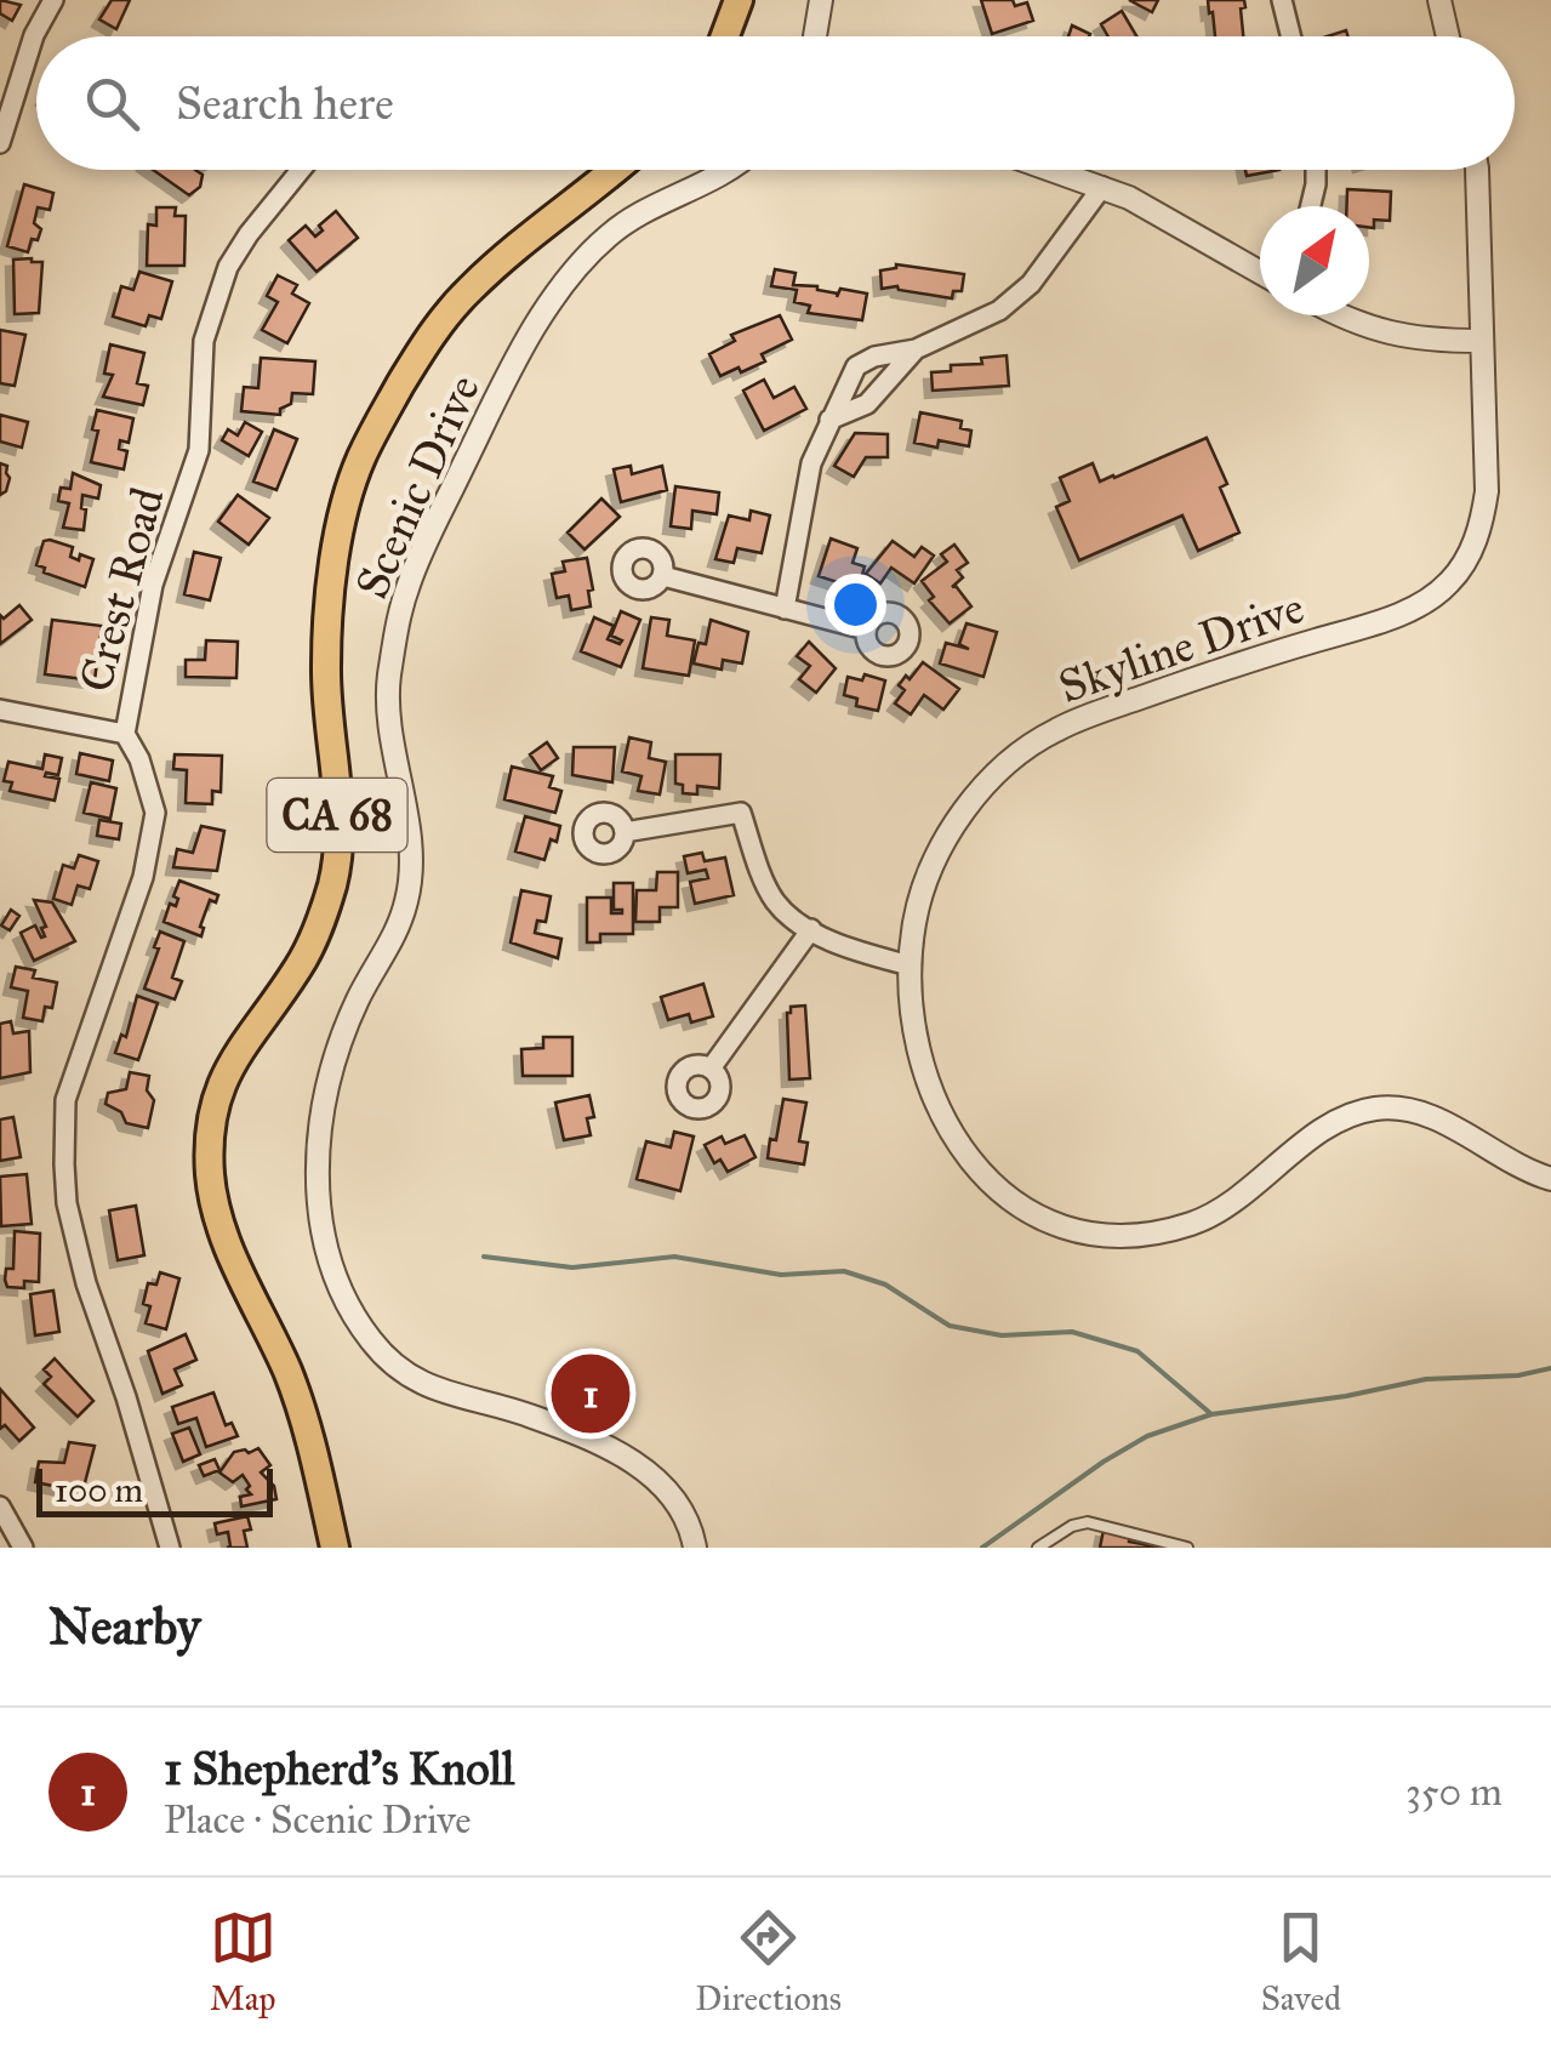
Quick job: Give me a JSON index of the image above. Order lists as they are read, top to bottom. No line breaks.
{"streets":{"main road":["CA 68"],"street":["Scenic Drive","Crest Road","Skyline Drive"]},"scale_bar":"100 m","north":"top right","page":{"search":"Search here","pins":"1","scale":"100 m","heading":"Nearby","list":[{"mark":"1","name":"1 Shepherd's Knoll","note":"Place · Scenic Drive","value":"350 m"}],"nav":["Map","Directions","Saved"]}}
